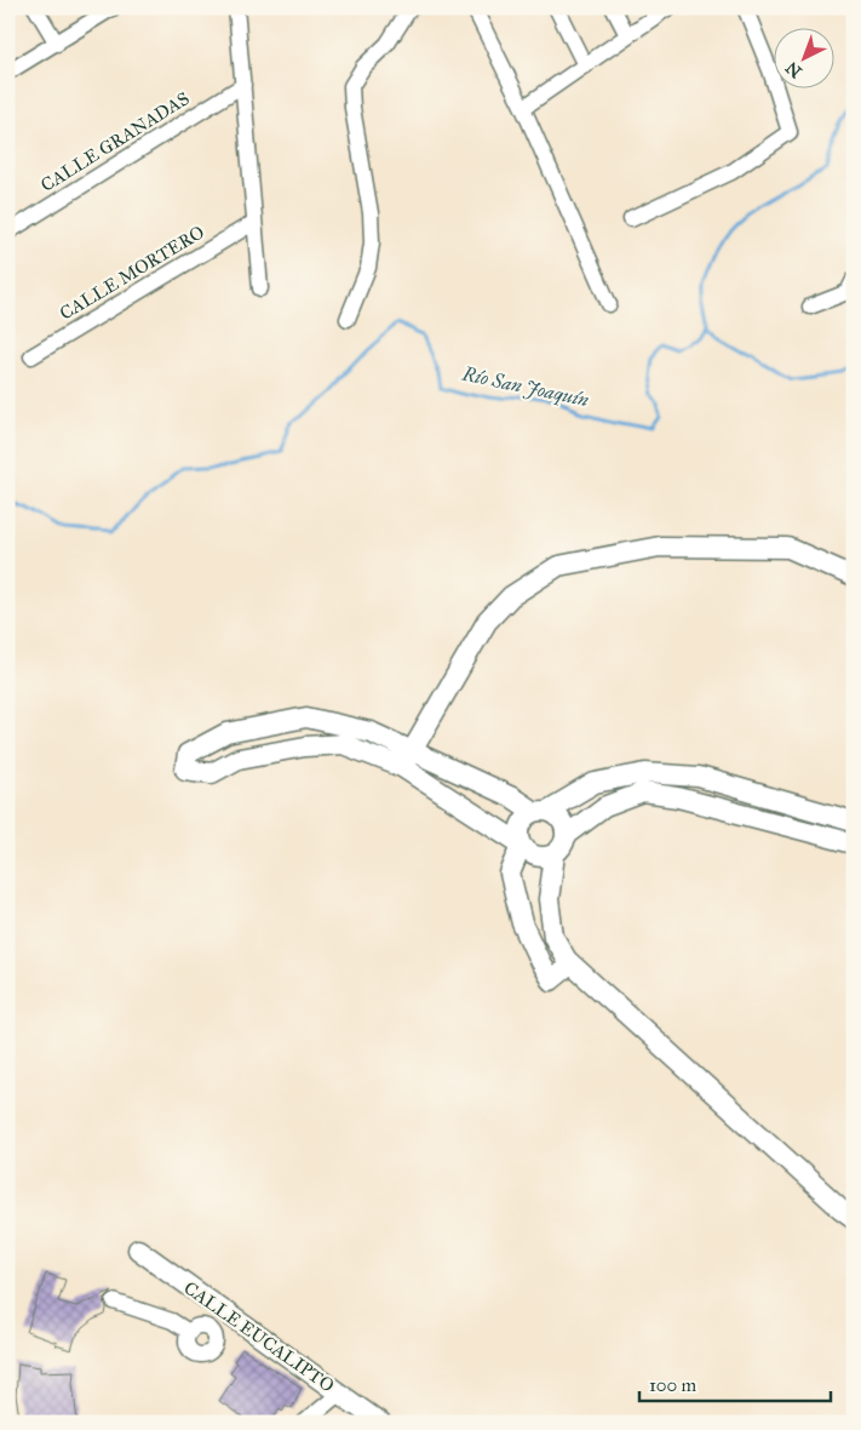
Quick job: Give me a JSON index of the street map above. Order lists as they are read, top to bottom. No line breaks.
{"streets":{"street":["CALLE GRANADAS","CALLE MORTERO","CALLE EUCALIPTO"]},"water":["Río San Joaquín"],"scale_bar":"100 m","north":"bottom left"}
